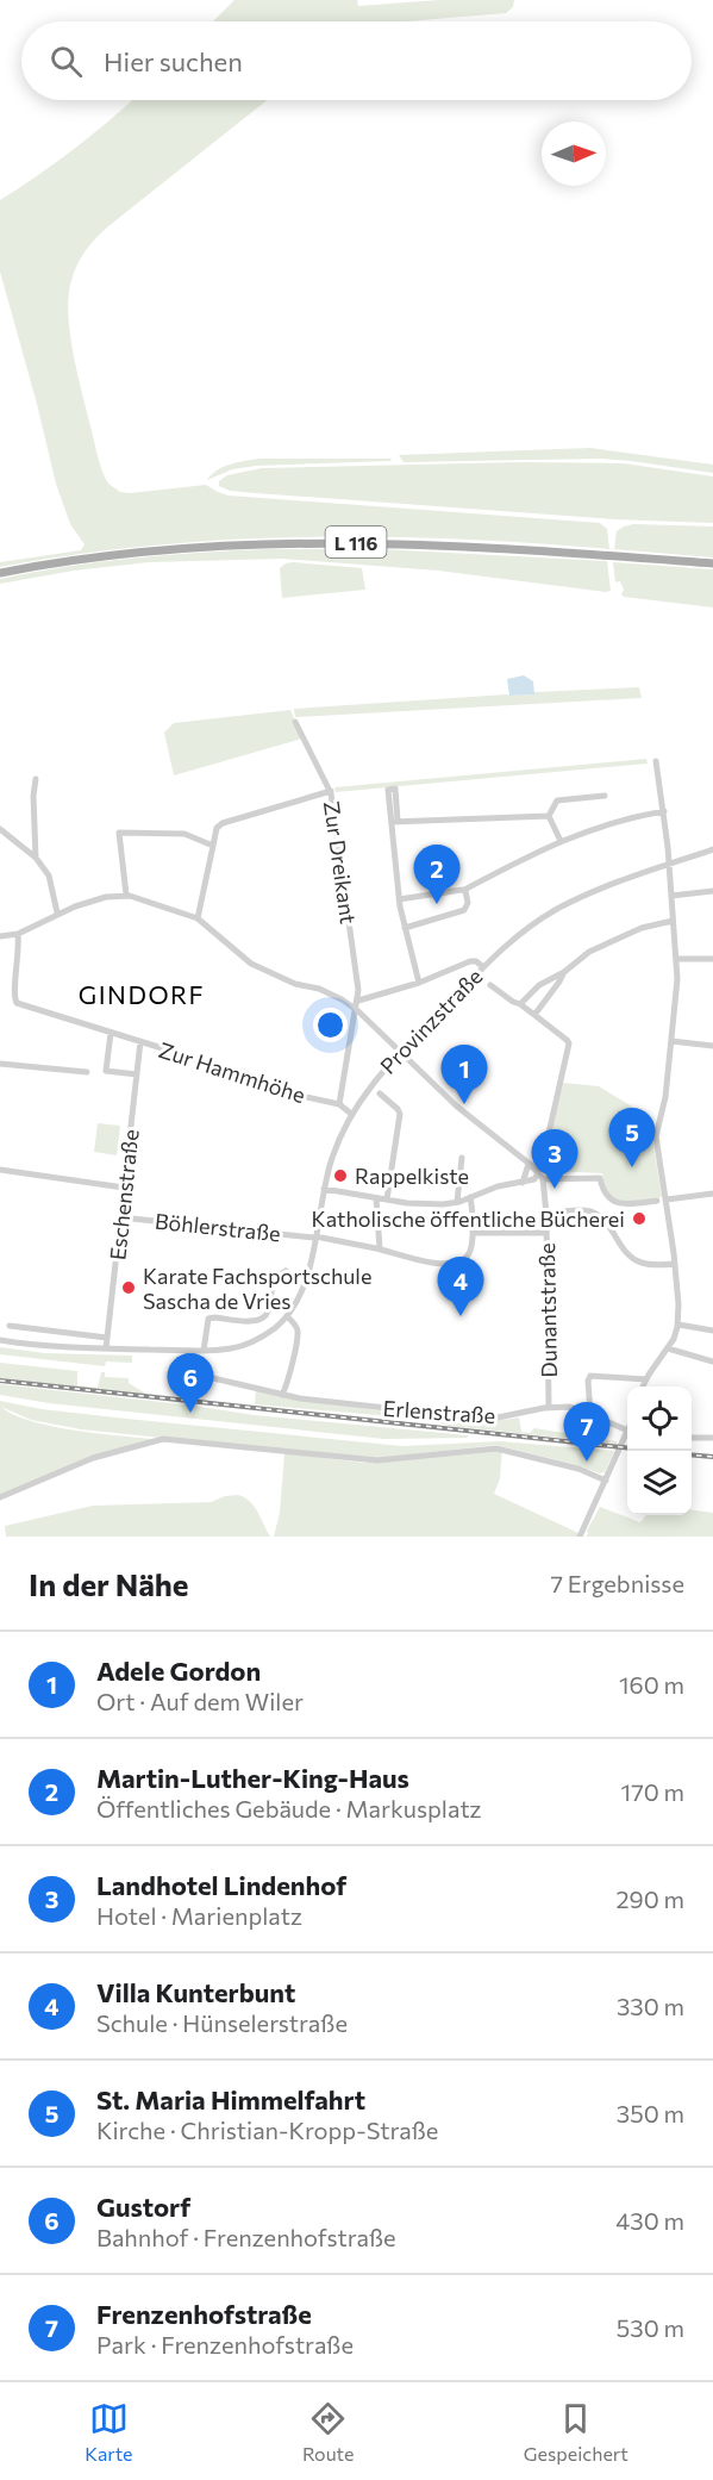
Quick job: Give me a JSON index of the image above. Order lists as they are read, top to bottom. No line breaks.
{"streets":{"main road":["L 116"],"street":["Zur Dreikant","Provinzstraße","Zur Hammhöhe","Eschenstraße","Böhlerstraße","Dunantstraße","Erlenstraße"]},"crossings":[["Zur Dreikant","Zur Hammhöhe"],["Provinzstraße","Zur Hammhöhe"],["Provinzstraße","Eschenstraße"],["Provinzstraße","Böhlerstraße"],["Provinzstraße","Erlenstraße"],["Zur Hammhöhe","Eschenstraße"],["Eschenstraße","Böhlerstraße"],["Dunantstraße","Erlenstraße"]],"districts":["GINDORF"],"places":["Rappelkiste","Katholische öffentliche Bücherei","Karate Fachsportschule Sascha de Vries"],"north":"right","page":{"search":"Hier suchen","pins":["2","1","5","3","4","6","7"],"heading":["In der Nähe","7 Ergebnisse"],"list":[{"mark":"1","name":"Adele Gordon","note":"Ort · Auf dem Wiler","value":"160 m"},{"mark":"2","name":"Martin-Luther-King-Haus","note":"Öffentliches Gebäude · Markusplatz","value":"170 m"},{"mark":"3","name":"Landhotel Lindenhof","note":"Hotel · Marienplatz","value":"290 m"},{"mark":"4","name":"Villa Kunterbunt","note":"Schule · Hünselerstraße","value":"330 m"},{"mark":"5","name":"St. Maria Himmelfahrt","note":"Kirche · Christian-Kropp-Straße","value":"350 m"},{"mark":"6","name":"Gustorf","note":"Bahnhof · Frenzenhofstraße","value":"430 m"},{"mark":"7","name":"Frenzenhofstraße","note":"Park · Frenzenhofstraße","value":"530 m"}],"nav":["Karte","Route","Gespeichert"]}}
